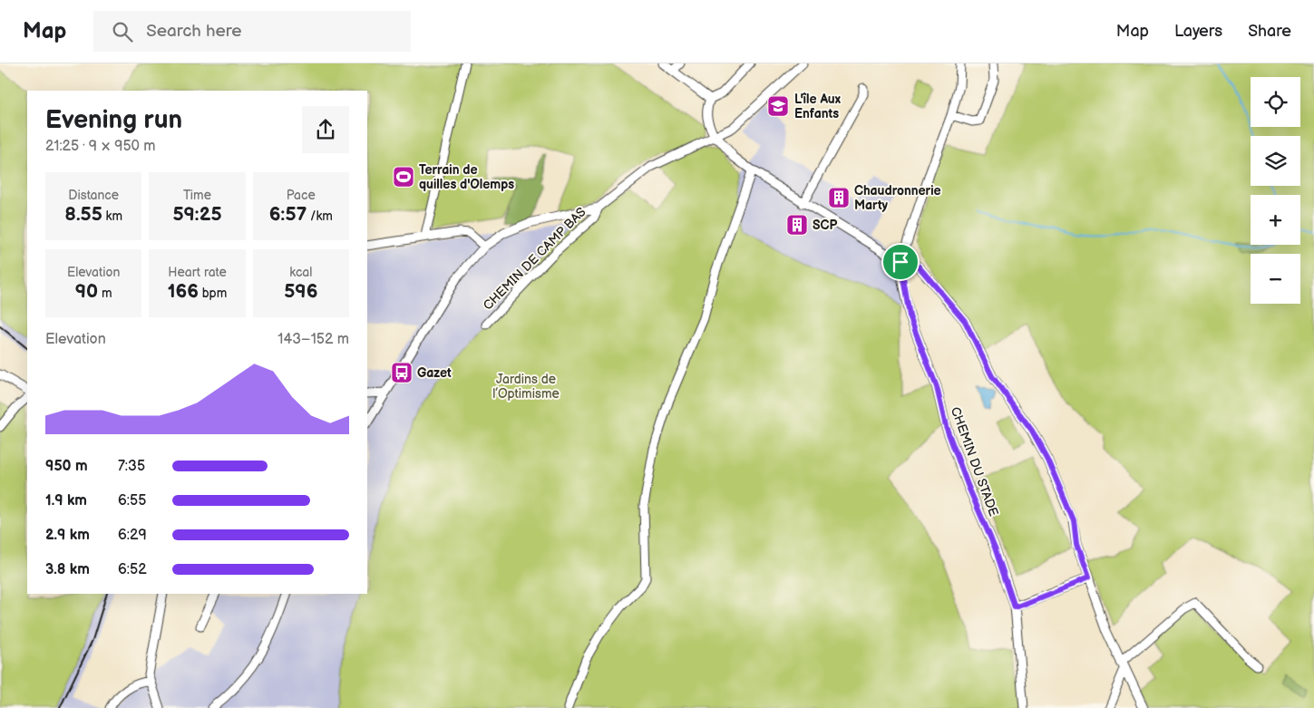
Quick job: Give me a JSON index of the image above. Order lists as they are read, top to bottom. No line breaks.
{"streets":{"street":["CHEMIN DE CAMP BAS","CHEMIN DU STADE"]},"parks":["Jardins de l’Optimisme"],"places":{"school or university":["L'île Aux Enfants"],"sports":["Terrain de quilles d'Olemps"],"building":["Chaudronnerie Marty","SCP"],"bus stop":["Gazet"]},"page":{"header":"Map","search":"Search here","nav":["Map","Layers","Share"],"map_buttons":["+","−"],"heading":["Evening run","21:25 · 9 × 950 m"],"stats":[["Distance","8.55 km"],["Time","59:25"],["Pace","6:57 /km"],["Elevation","90 m"],["Heart rate","166 bpm"],["kcal","596"]],"chart":["Elevation","143–152 m"],"list":[{"name":"950 m","note":"7:35"},{"name":"1.9 km","note":"6:55"},{"name":"2.9 km","note":"6:29"},{"name":"3.8 km","note":"6:52"}]}}
